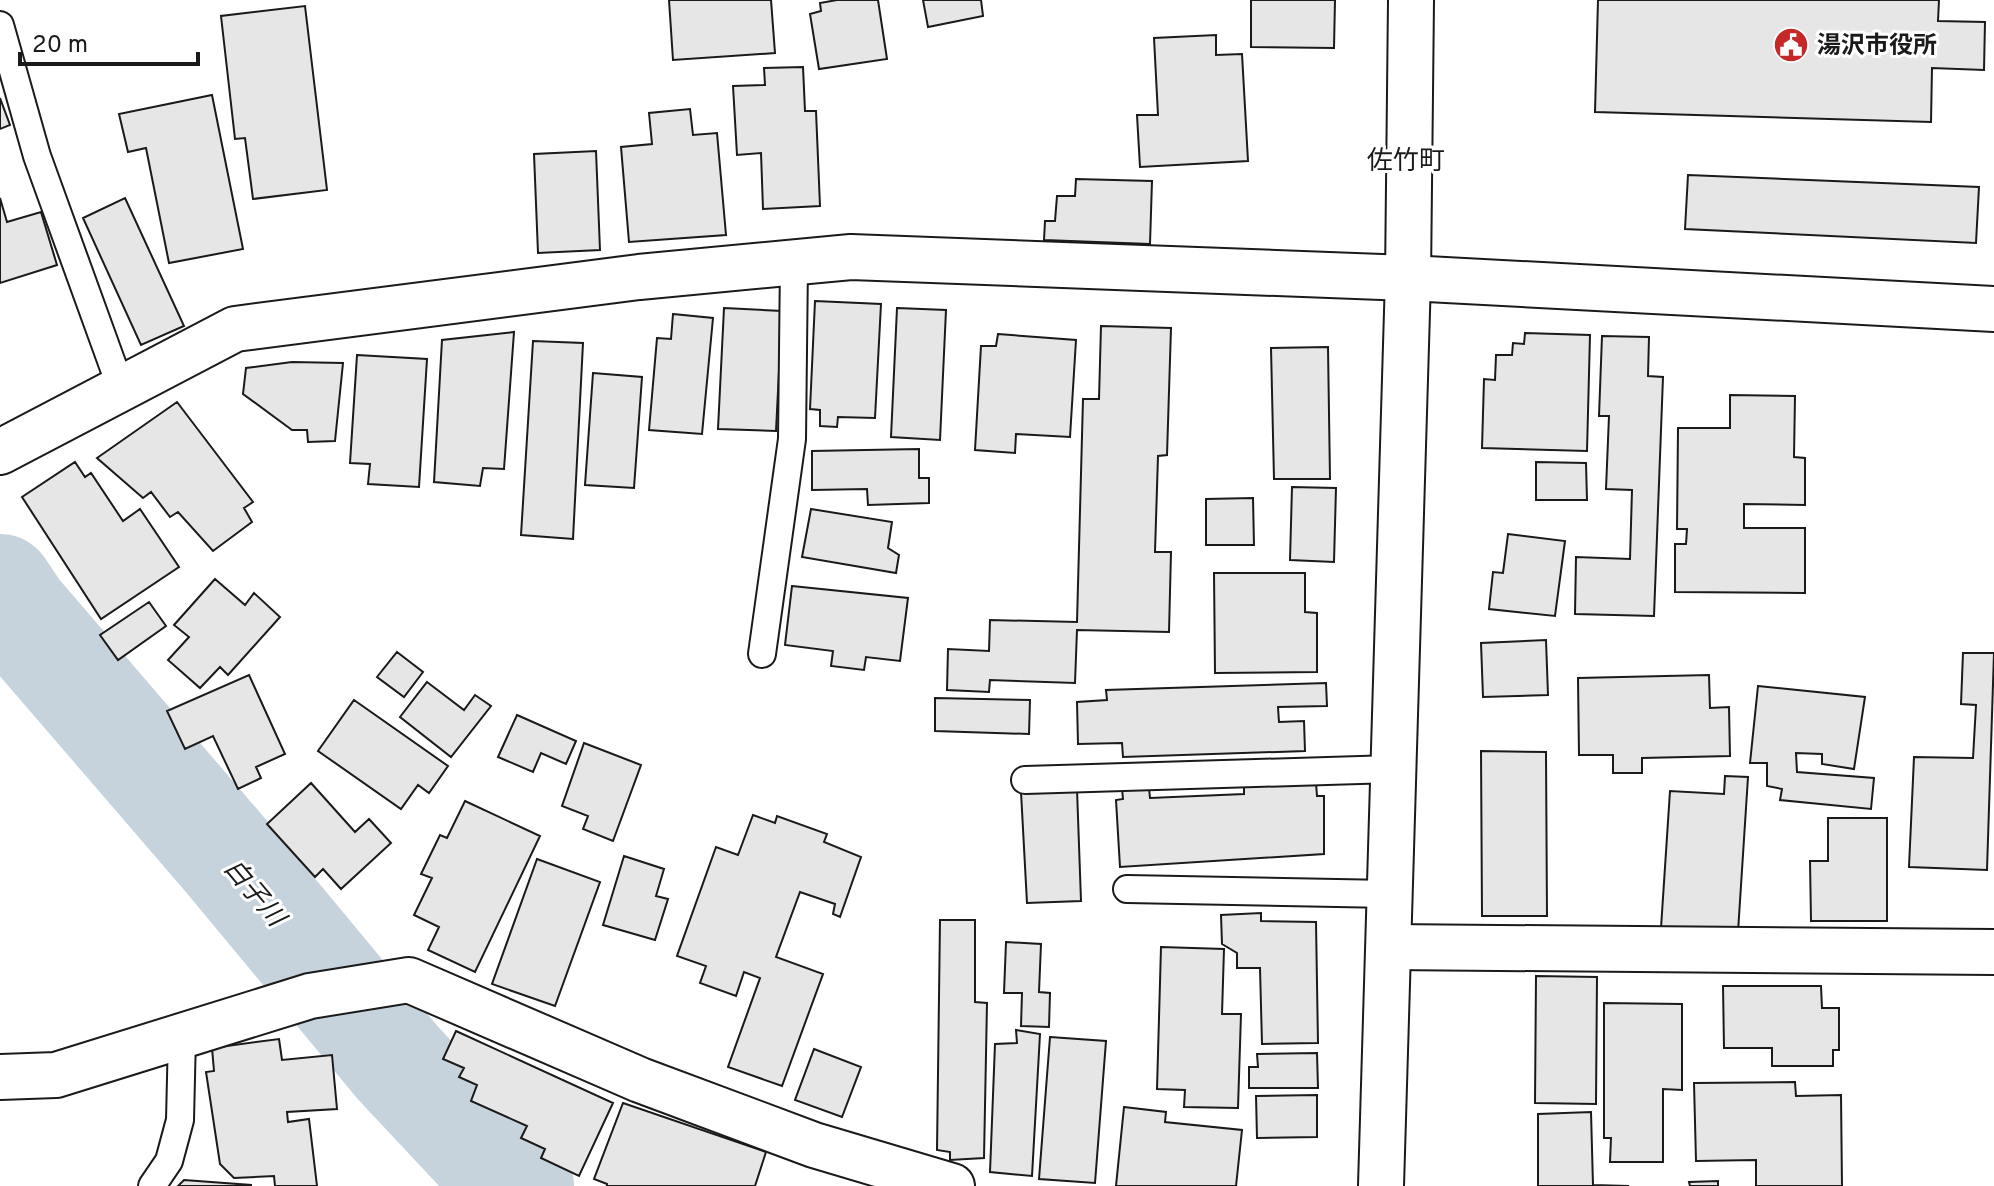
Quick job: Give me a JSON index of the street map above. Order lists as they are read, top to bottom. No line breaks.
{"districts":["佐竹町"],"water":["白子川"],"places":{"public building":["湯沢市役所"]},"scale_bar":"20 m"}
